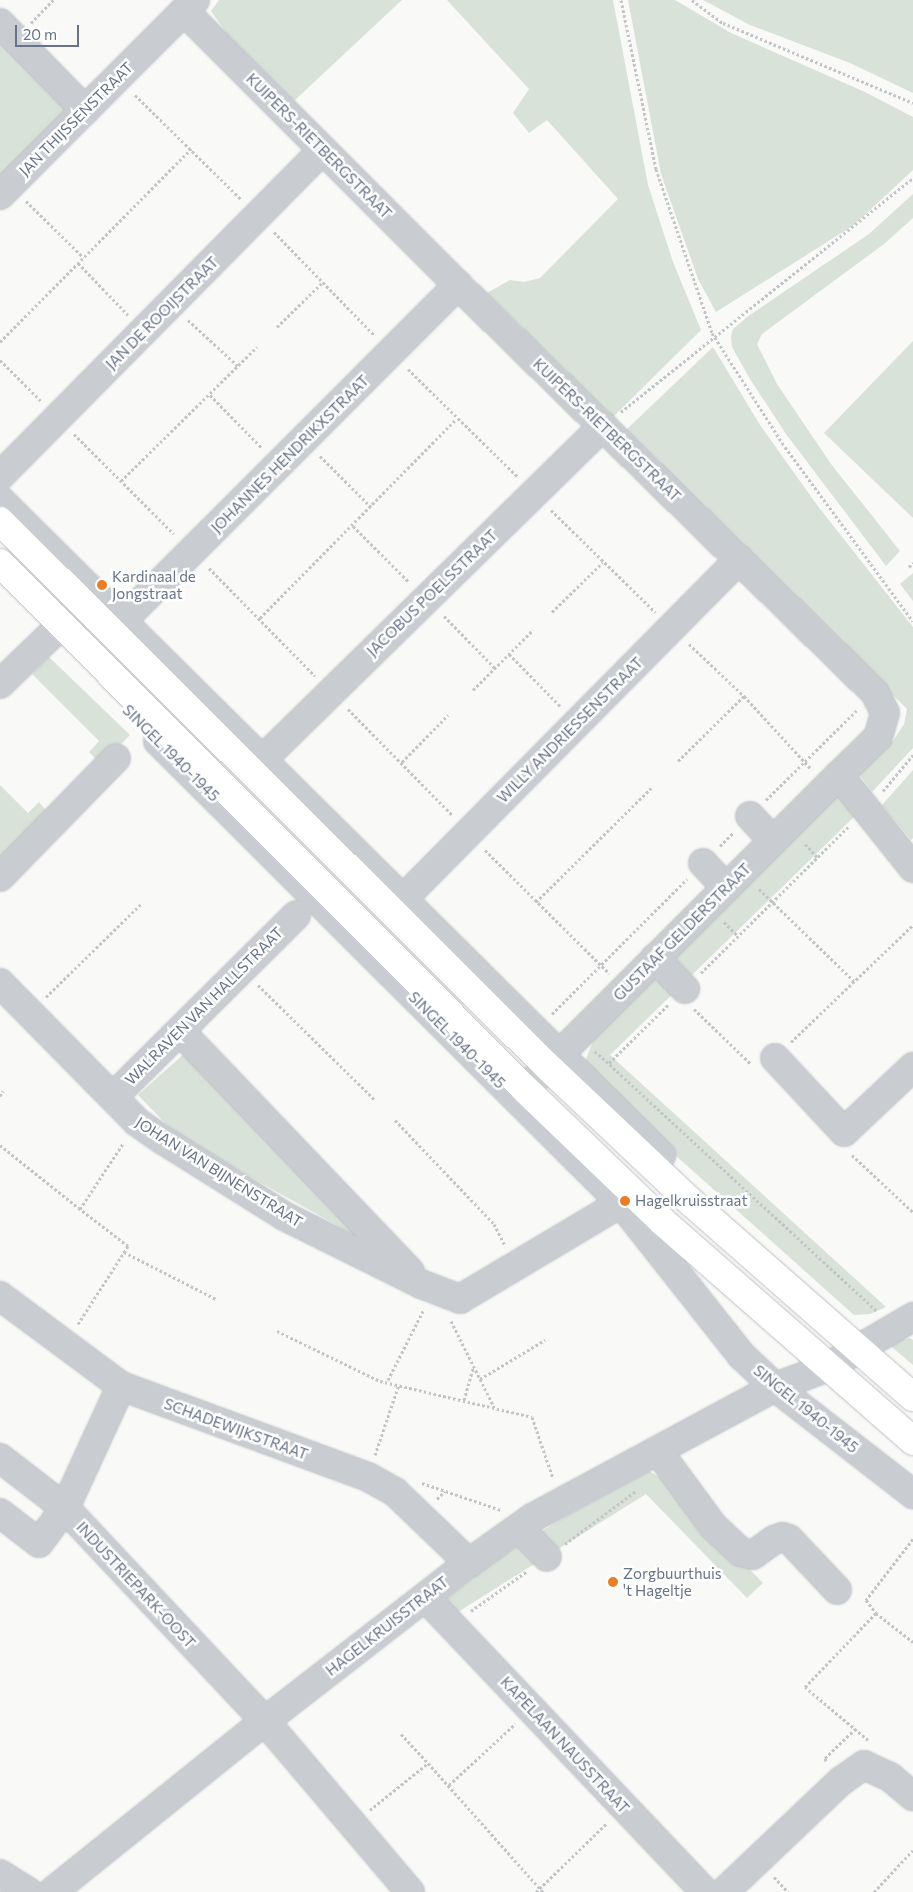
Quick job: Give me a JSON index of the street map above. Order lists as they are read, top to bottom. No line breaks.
{"streets":{"main road":["SINGEL 1940-1945"],"street":["JAN THIJSSENSTRAAT","KUIPERS-RIETBERGSTRAAT","JAN DE ROOIJSTRAAT","JOHANNES HENDRIKXSTRAAT","JACOBUS POELSSTRAAT","WILLY ANDRIESSENSTRAAT","GUSTAAF GELDERSTRAAT","WALRAVEN VAN HALLSTRAAT","JOHAN VAN BIJNENSTRAAT","SCHADEWIJKSTRAAT","INDUSTRIEPARK-OOST","HAGELKRUISSTRAAT","KAPELAAN NAUSSTRAAT"]},"crossings":[["JAN THIJSSENSTRAAT","KUIPERS-RIETBERGSTRAAT"],["KUIPERS-RIETBERGSTRAAT","JAN DE ROOIJSTRAAT"],["KUIPERS-RIETBERGSTRAAT","JOHANNES HENDRIKXSTRAAT"],["KUIPERS-RIETBERGSTRAAT","JACOBUS POELSSTRAAT"],["KUIPERS-RIETBERGSTRAAT","WILLY ANDRIESSENSTRAAT"],["KUIPERS-RIETBERGSTRAAT","GUSTAAF GELDERSTRAAT"],["SINGEL 1940-1945","GUSTAAF GELDERSTRAAT"],["SINGEL 1940-1945","JOHAN VAN BIJNENSTRAAT"],["SINGEL 1940-1945","HAGELKRUISSTRAAT"],["WALRAVEN VAN HALLSTRAAT","JOHAN VAN BIJNENSTRAAT"],["SCHADEWIJKSTRAAT","HAGELKRUISSTRAAT"],["INDUSTRIEPARK-OOST","HAGELKRUISSTRAAT"],["HAGELKRUISSTRAAT","KAPELAAN NAUSSTRAAT"]],"places":["Kardinaal de Jongstraat","Hagelkruisstraat","Zorgbuurthuis 't Hageltje"],"scale_bar":"20 m"}
